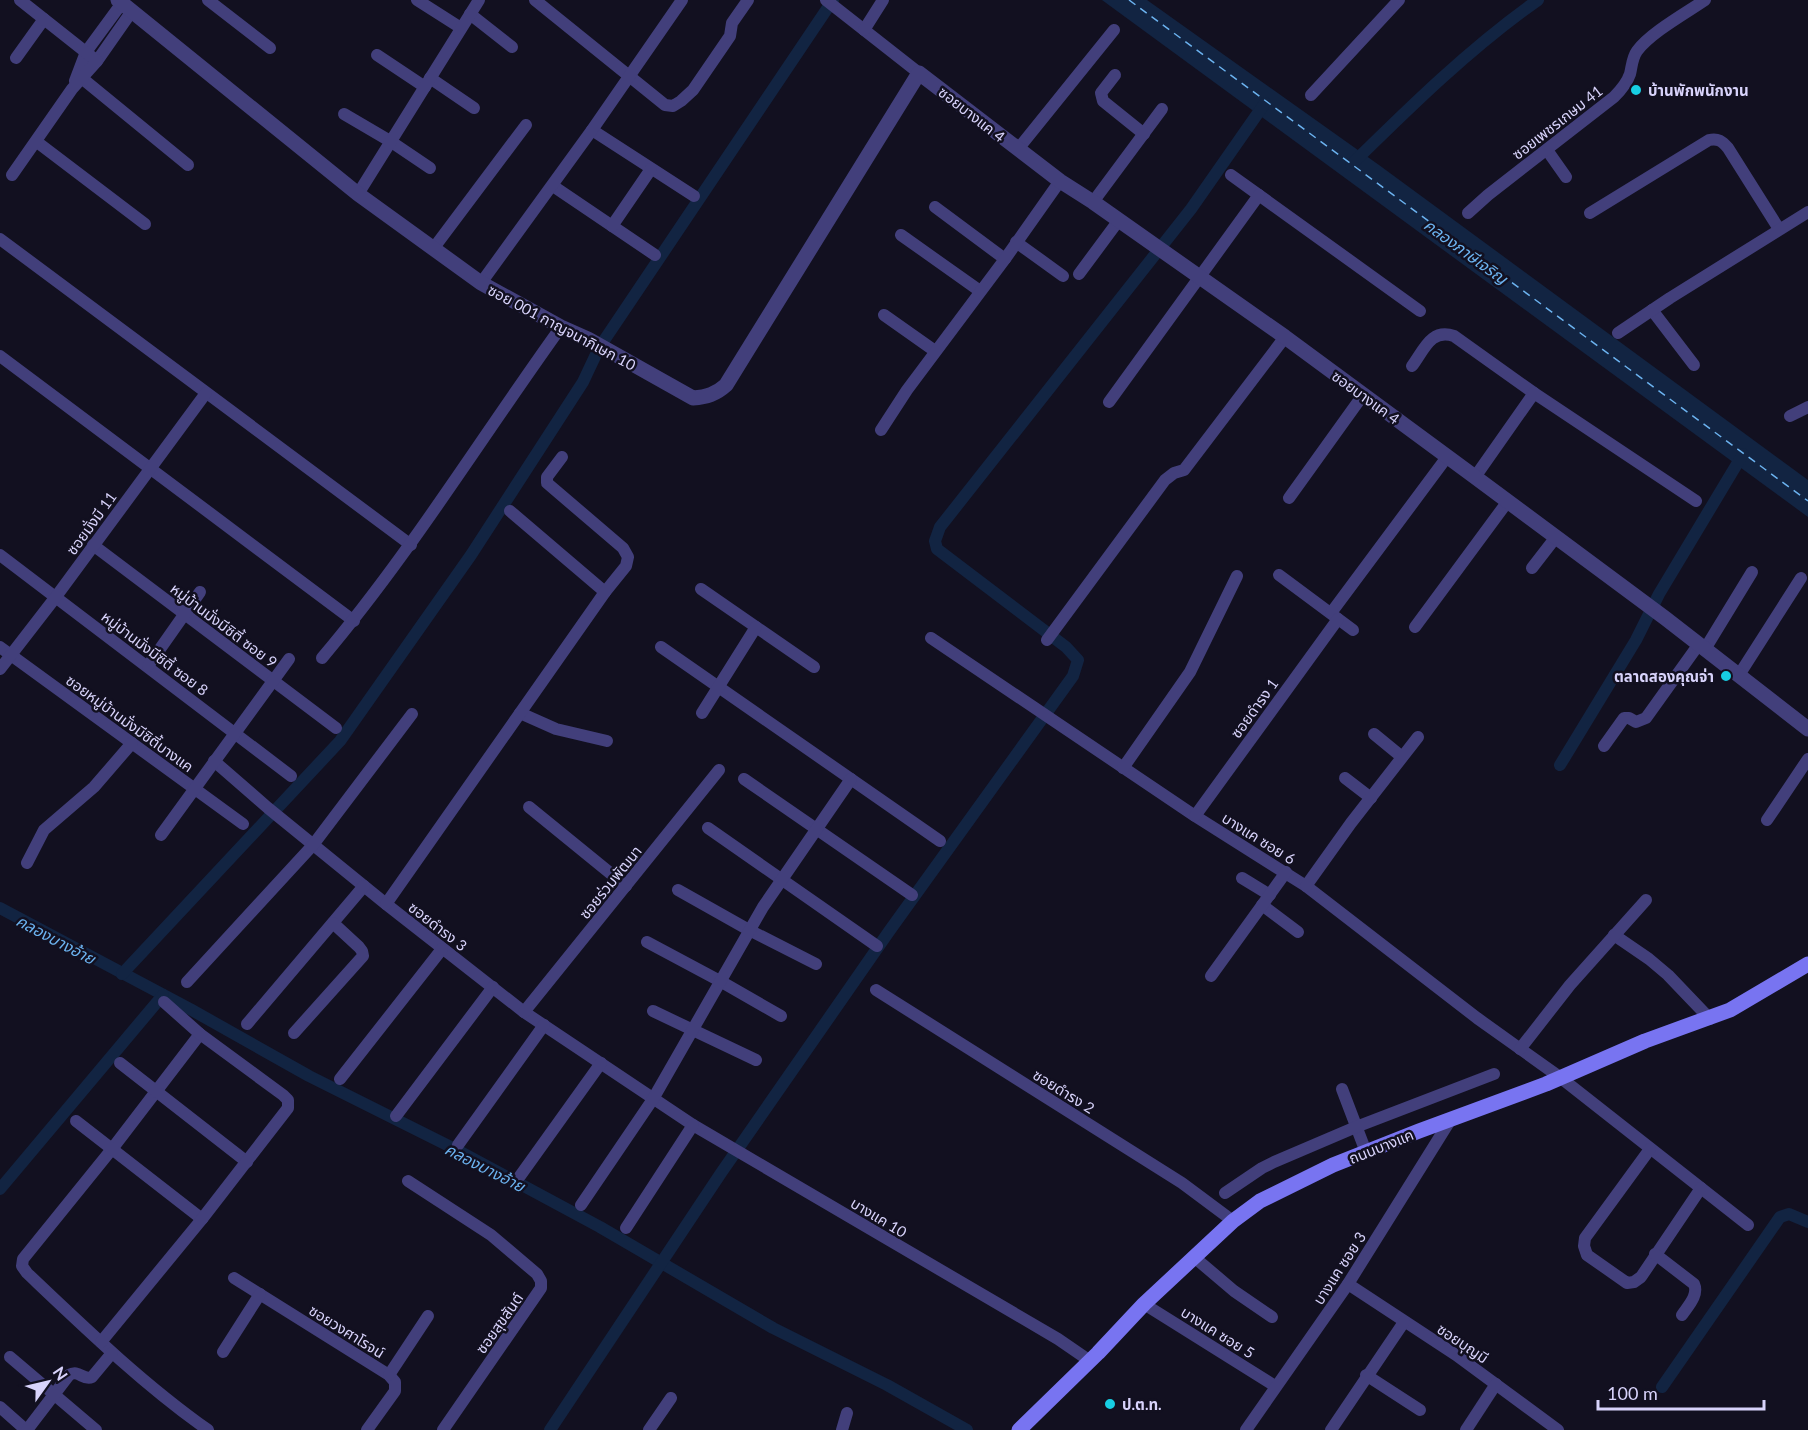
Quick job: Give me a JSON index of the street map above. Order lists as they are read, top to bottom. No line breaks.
{"streets":{"main road":["ถนนบางแค"],"street":["ซอยบางแค 4","ซอยเพชรเกษม 41","ซอย 001 กาญจนาภิเษก 10","ซอยมั่งมี 11","หมู่บ้านมั่งมีซิตี้ ซอย 9","หมู่บ้านมั่งมีซิตี้ ซอย 8","ซอยดำรง 1","ซอยหมู่บ้านมั่งมีซิตี้บางแค","บางแค ซอย 6","ซอยร่วมพัฒนา","ซอยดำรง 3","ซอยดำรง 2","บางแค 10","บางแค ซอย 3","ซอยสุขสันต์","ซอยวงศาโรจน์","บางแค ซอย 5","ซอยบุญมี"]},"crossings":[["ซอยบางแค 4","ซอย 001 กาญจนาภิเษก 10"],["ซอยบางแค 4","ซอยดำรง 1"],["ซอยมั่งมี 11","หมู่บ้านมั่งมีซิตี้ ซอย 9"],["ซอยมั่งมี 11","หมู่บ้านมั่งมีซิตี้ ซอย 8"],["ซอยมั่งมี 11","ซอยหมู่บ้านมั่งมีซิตี้บางแค"],["ซอยดำรง 1","บางแค ซอย 6"],["บางแค ซอย 6","ถนนบางแค"],["ซอยร่วมพัฒนา","ซอยดำรง 3"],["ซอยดำรง 3","บางแค 10"],["ซอยดำรง 2","ถนนบางแค"],["ถนนบางแค","บางแค 10"],["ถนนบางแค","บางแค ซอย 3"],["ถนนบางแค","บางแค ซอย 5"],["บางแค ซอย 3","บางแค ซอย 5"],["บางแค ซอย 3","ซอยบุญมี"]],"water":["คลองภาษีเจริญ","คลองบางอ้าย"],"places":["บ้านพักพนักงาน","ตลาดสองคุณจ่า","ป.ต.ท."],"scale_bar":"100 m","north":"top right"}
